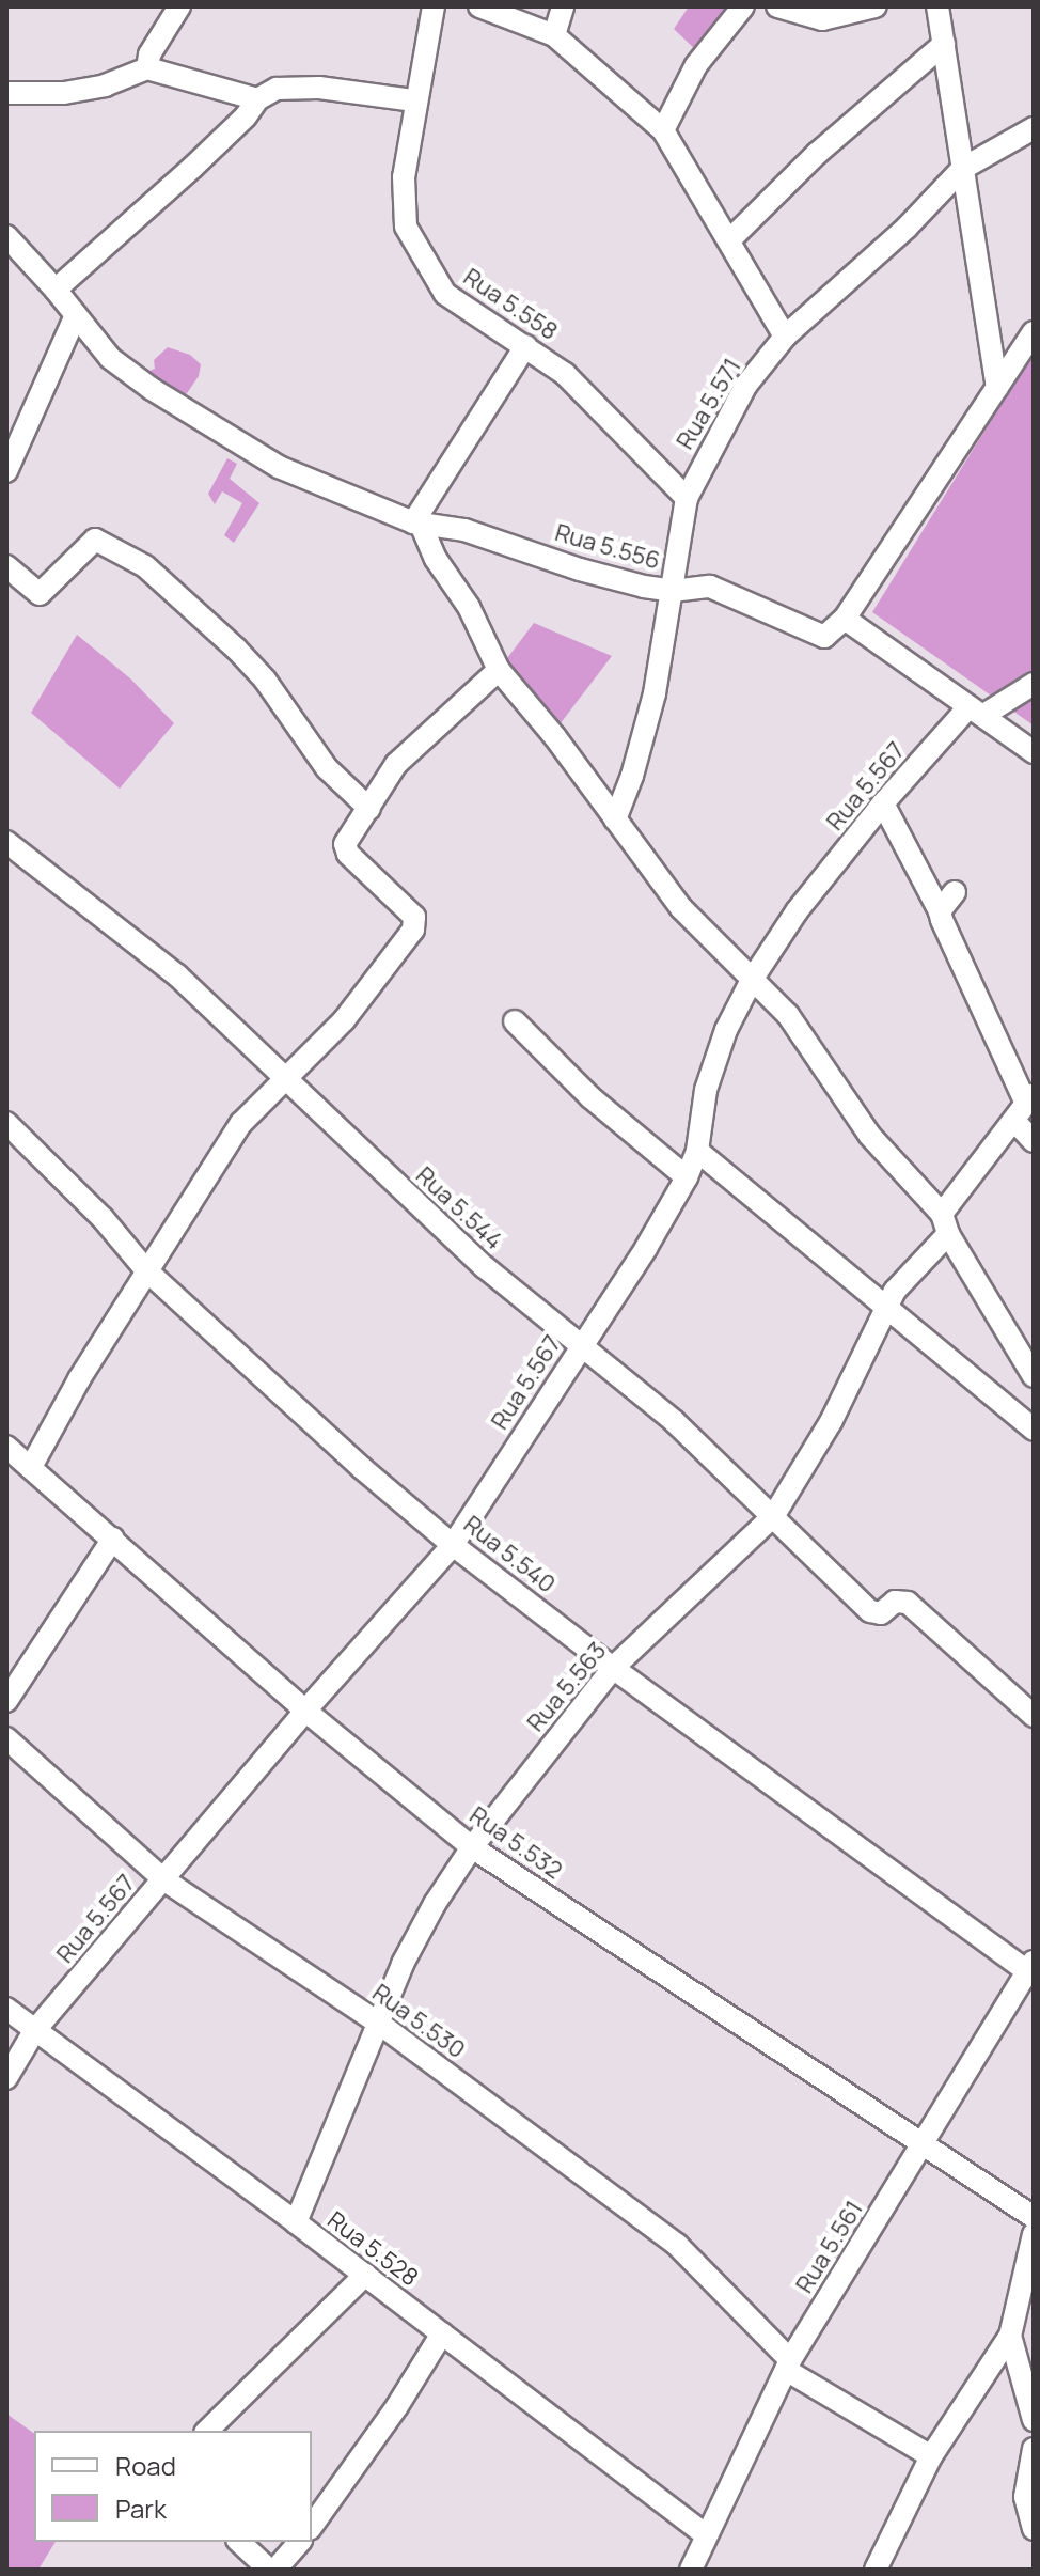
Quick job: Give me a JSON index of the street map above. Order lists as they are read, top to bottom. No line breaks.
{"streets":{"street":["Rua 5.558","Rua 5.571","Rua 5.556","Rua 5.567","Rua 5.544","Rua 5.540","Rua 5.563","Rua 5.532","Rua 5.530","Rua 5.561","Rua 5.528"]},"crossings":[["Rua 5.558","Rua 5.571"],["Rua 5.571","Rua 5.556"],["Rua 5.567","Rua 5.544"],["Rua 5.567","Rua 5.540"],["Rua 5.567","Rua 5.532"],["Rua 5.567","Rua 5.530"],["Rua 5.567","Rua 5.528"],["Rua 5.544","Rua 5.563"],["Rua 5.540","Rua 5.563"],["Rua 5.540","Rua 5.561"],["Rua 5.563","Rua 5.532"],["Rua 5.563","Rua 5.530"],["Rua 5.563","Rua 5.528"],["Rua 5.532","Rua 5.561"],["Rua 5.530","Rua 5.561"],["Rua 5.561","Rua 5.528"]],"legend":["Road","Park"]}
